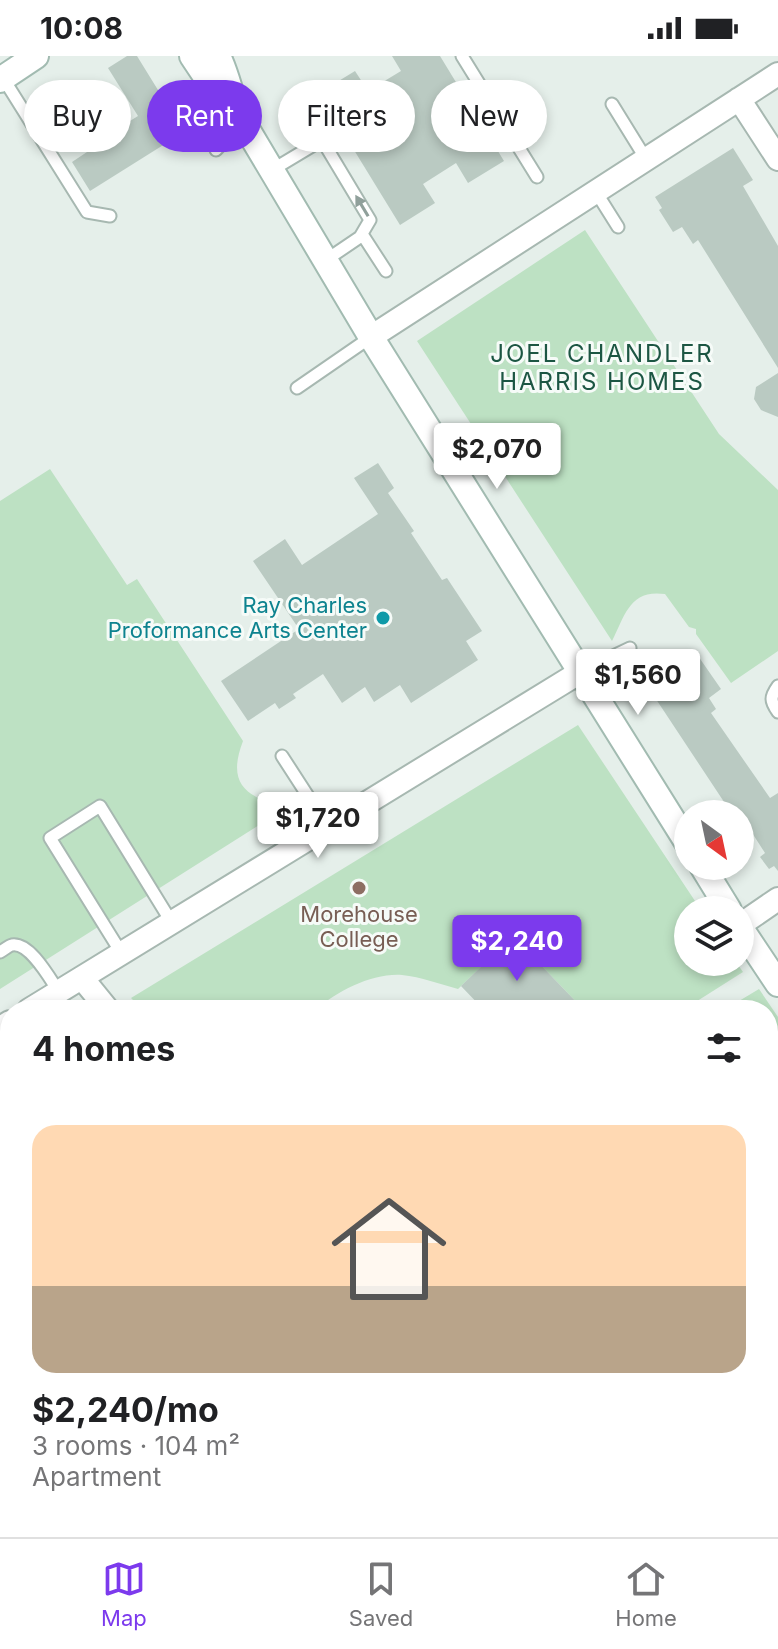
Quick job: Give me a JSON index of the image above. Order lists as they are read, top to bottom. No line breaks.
{"districts":["JOEL CHANDLER HARRIS HOMES"],"places":["Ray Charles Proformance Arts Center","Morehouse College"],"north":"bottom right","page":{"status":"10:08","chip":["Buy","Rent","Filters","New"],"price":["$2,070","$1,560","$1,720","$2,240"],"heading":"4 homes","list":[{"name":"$2,240/mo","note":"3 rooms · 104 m² · Apartment"}],"tabs":["Map","Saved","Home"]}}
